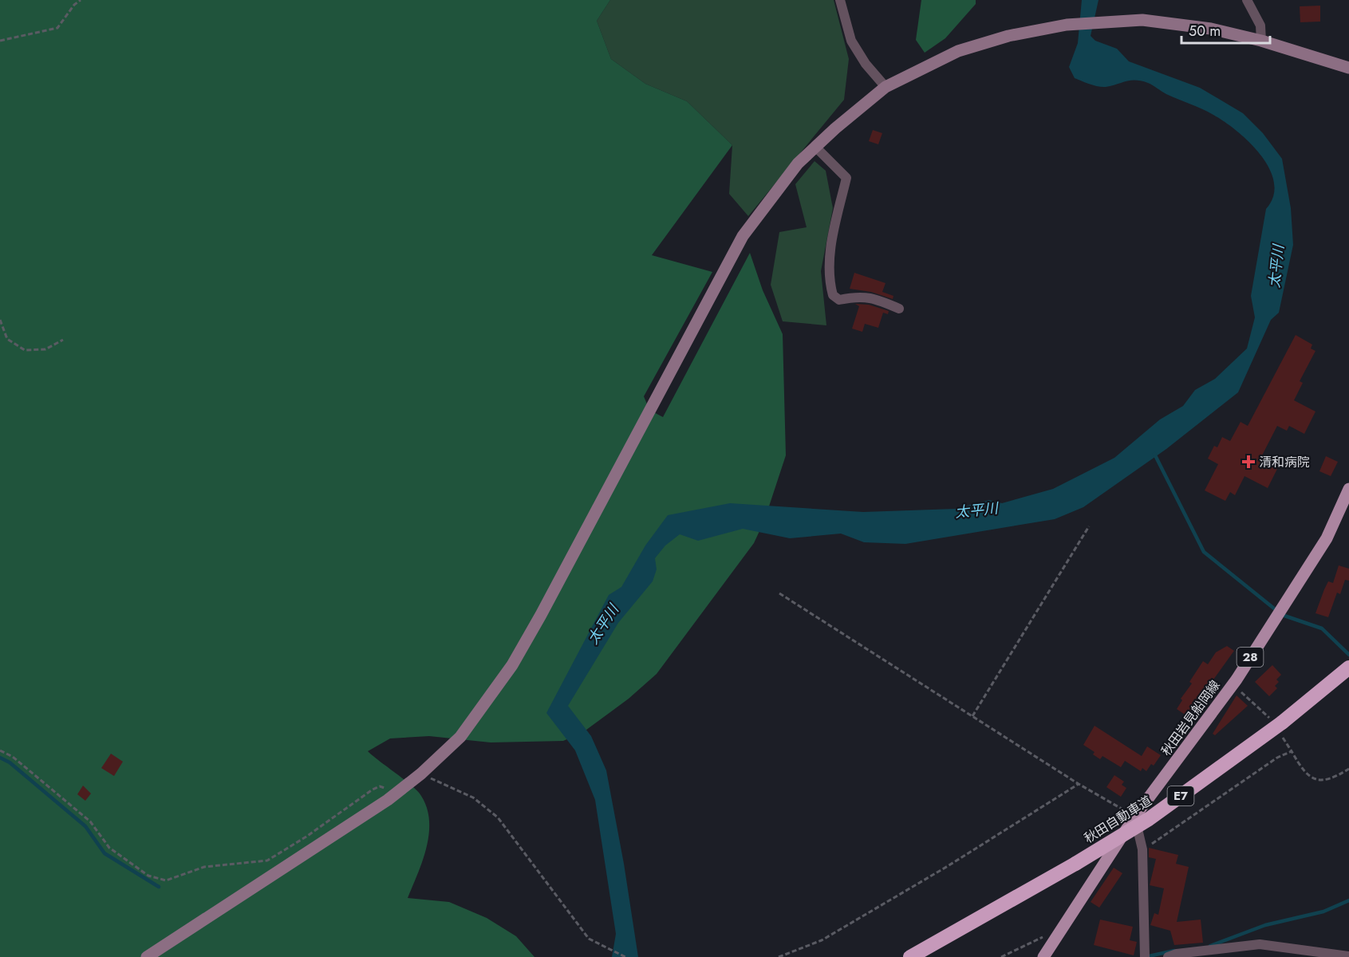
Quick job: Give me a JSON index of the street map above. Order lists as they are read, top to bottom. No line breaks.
{"streets":{"highway":["E7","秋田自動車道"],"main road":["28","秋田岩見船岡線"]},"water":["太平川"],"places":{"health":["清和病院"]},"scale_bar":"50 m"}
